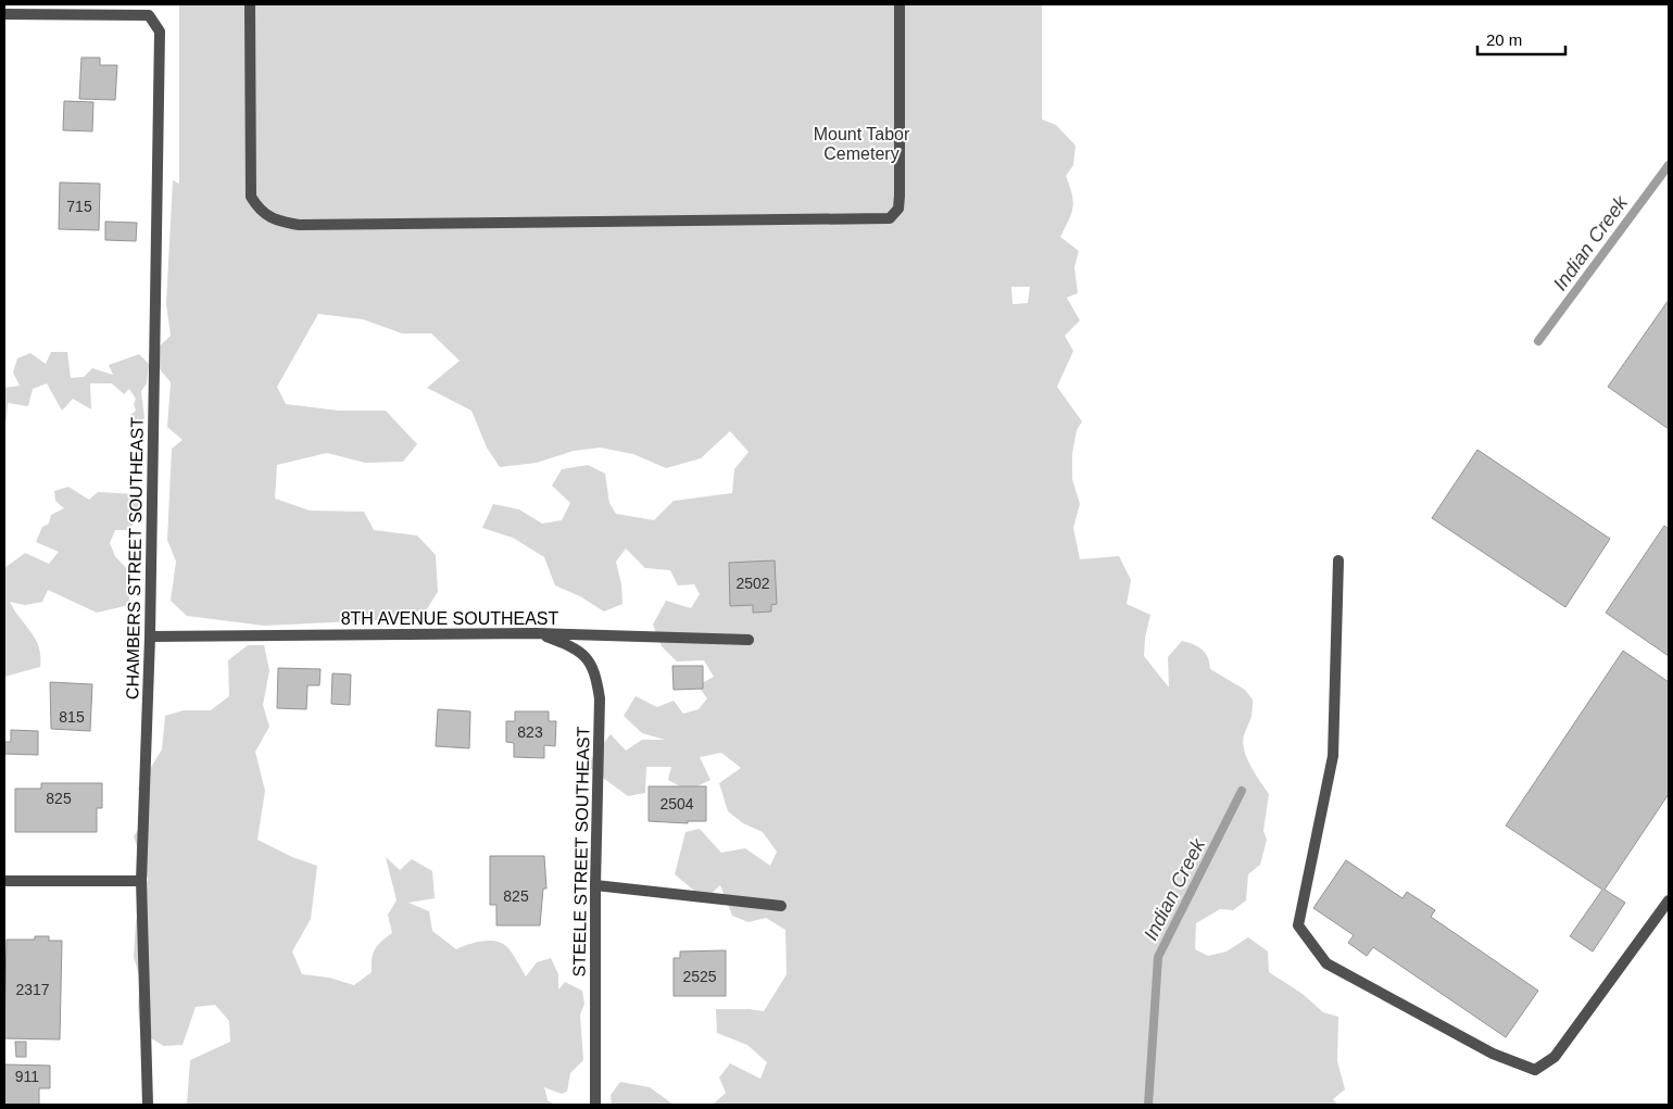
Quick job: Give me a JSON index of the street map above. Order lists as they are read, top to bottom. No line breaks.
{"streets":{"street":["CHAMBERS STREET SOUTHEAST","8TH AVENUE SOUTHEAST","STEELE STREET SOUTHEAST"]},"crossings":[["CHAMBERS STREET SOUTHEAST","8TH AVENUE SOUTHEAST"],["8TH AVENUE SOUTHEAST","STEELE STREET SOUTHEAST"]],"water":["Indian Creek"],"parks":["Mount Tabor Cemetery"],"house_numbers":["715","2502","815","823","825","2504","825","2525","2317","911"],"scale_bar":"20 m"}
